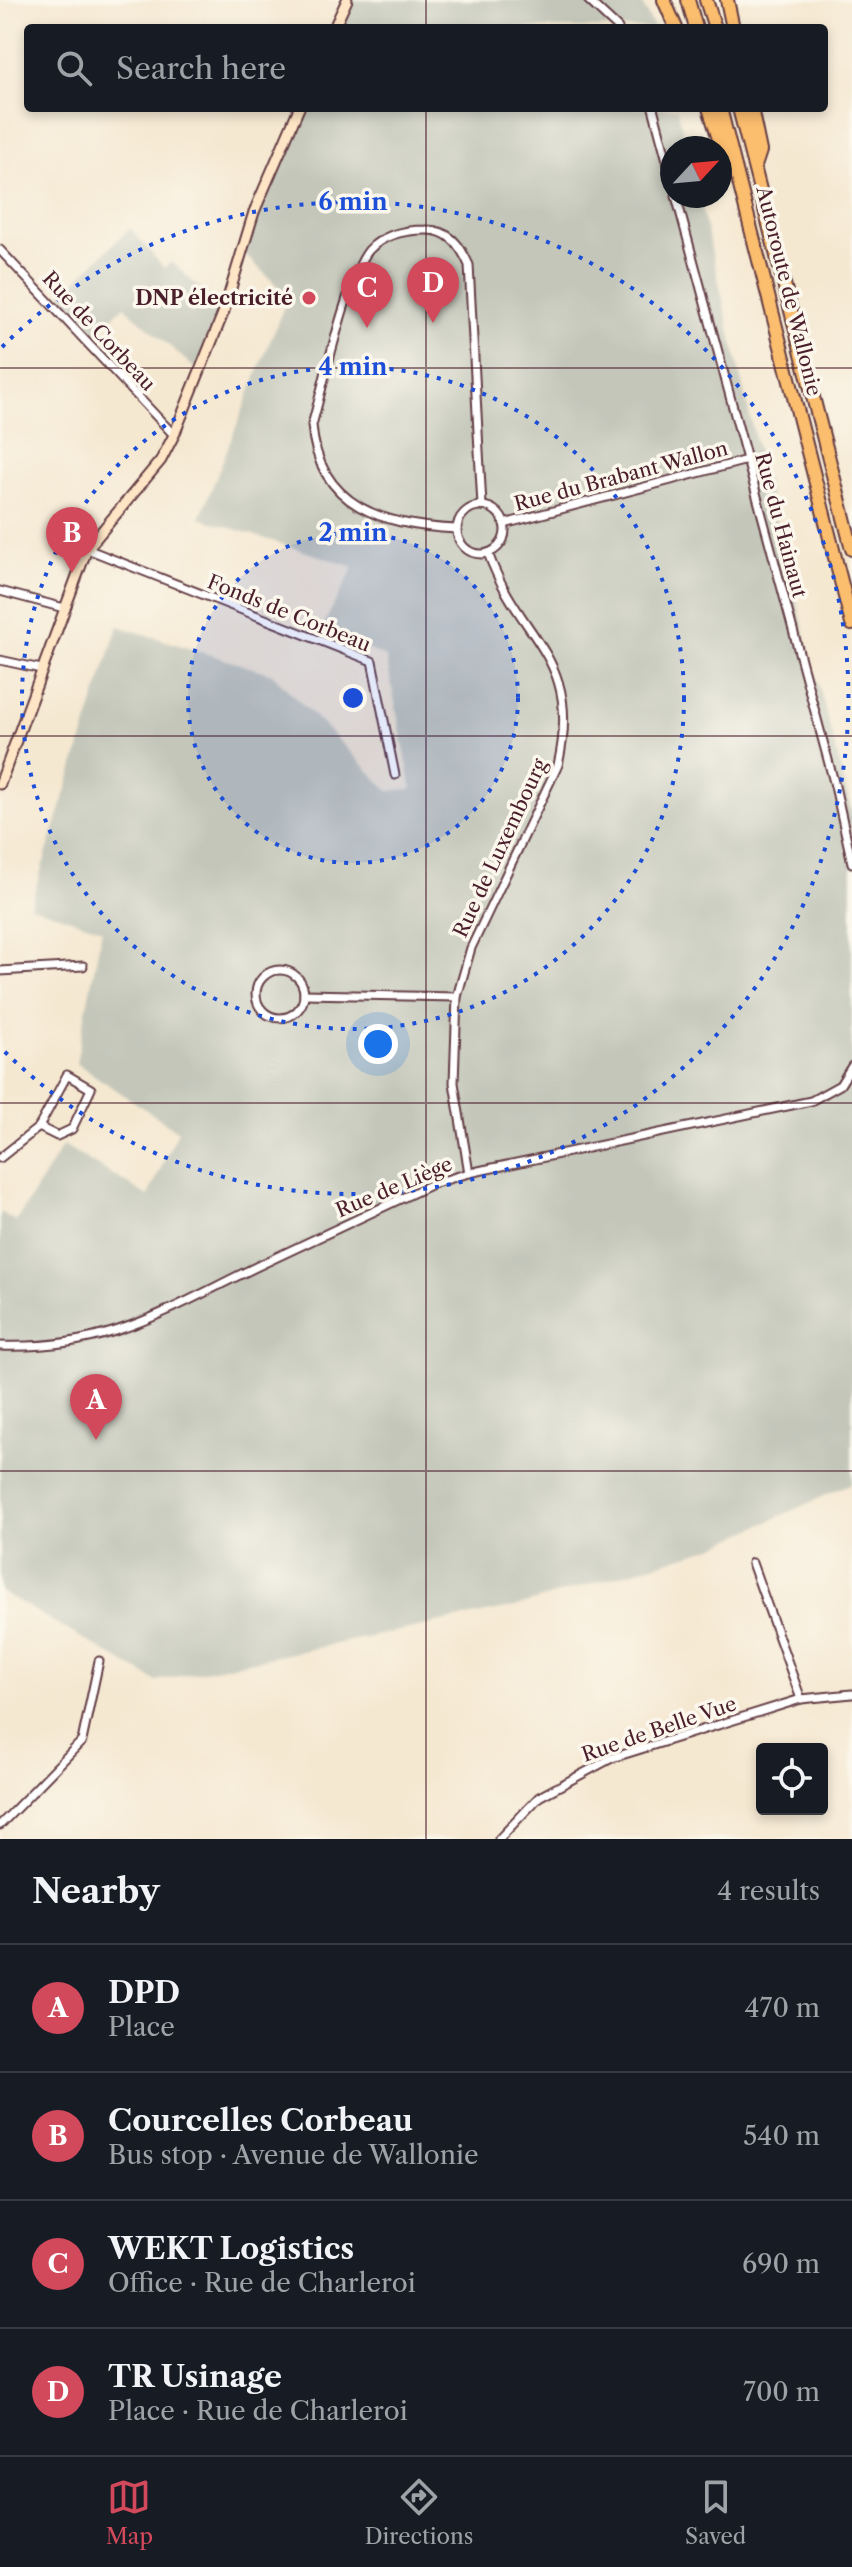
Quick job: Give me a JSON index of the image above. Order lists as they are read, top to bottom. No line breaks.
{"streets":{"highway":["Autoroute de Wallonie"],"street":["Rue de Corbeau","Rue du Brabant Wallon","Rue du Hainaut","Fonds de Corbeau","Rue de Luxembourg","Rue de Liège","Rue de Belle Vue"]},"crossings":[["Rue du Brabant Wallon","Rue du Hainaut"],["Rue du Brabant Wallon","Rue de Luxembourg"],["Rue de Luxembourg","Rue de Liège"]],"places":["DNP électricité"],"north":"top right","page":{"search":"Search here","pins":["D","C","B","A"],"heading":["Nearby","4 results"],"list":[{"mark":"A","name":"DPD","note":"Place","value":"470 m"},{"mark":"B","name":"Courcelles Corbeau","note":"Bus stop · Avenue de Wallonie","value":"540 m"},{"mark":"C","name":"WEKT Logistics","note":"Office · Rue de Charleroi","value":"690 m"},{"mark":"D","name":"TR Usinage","note":"Place · Rue de Charleroi","value":"700 m"}],"nav":["Map","Directions","Saved"]},"rings":["6 min","4 min","2 min"]}
